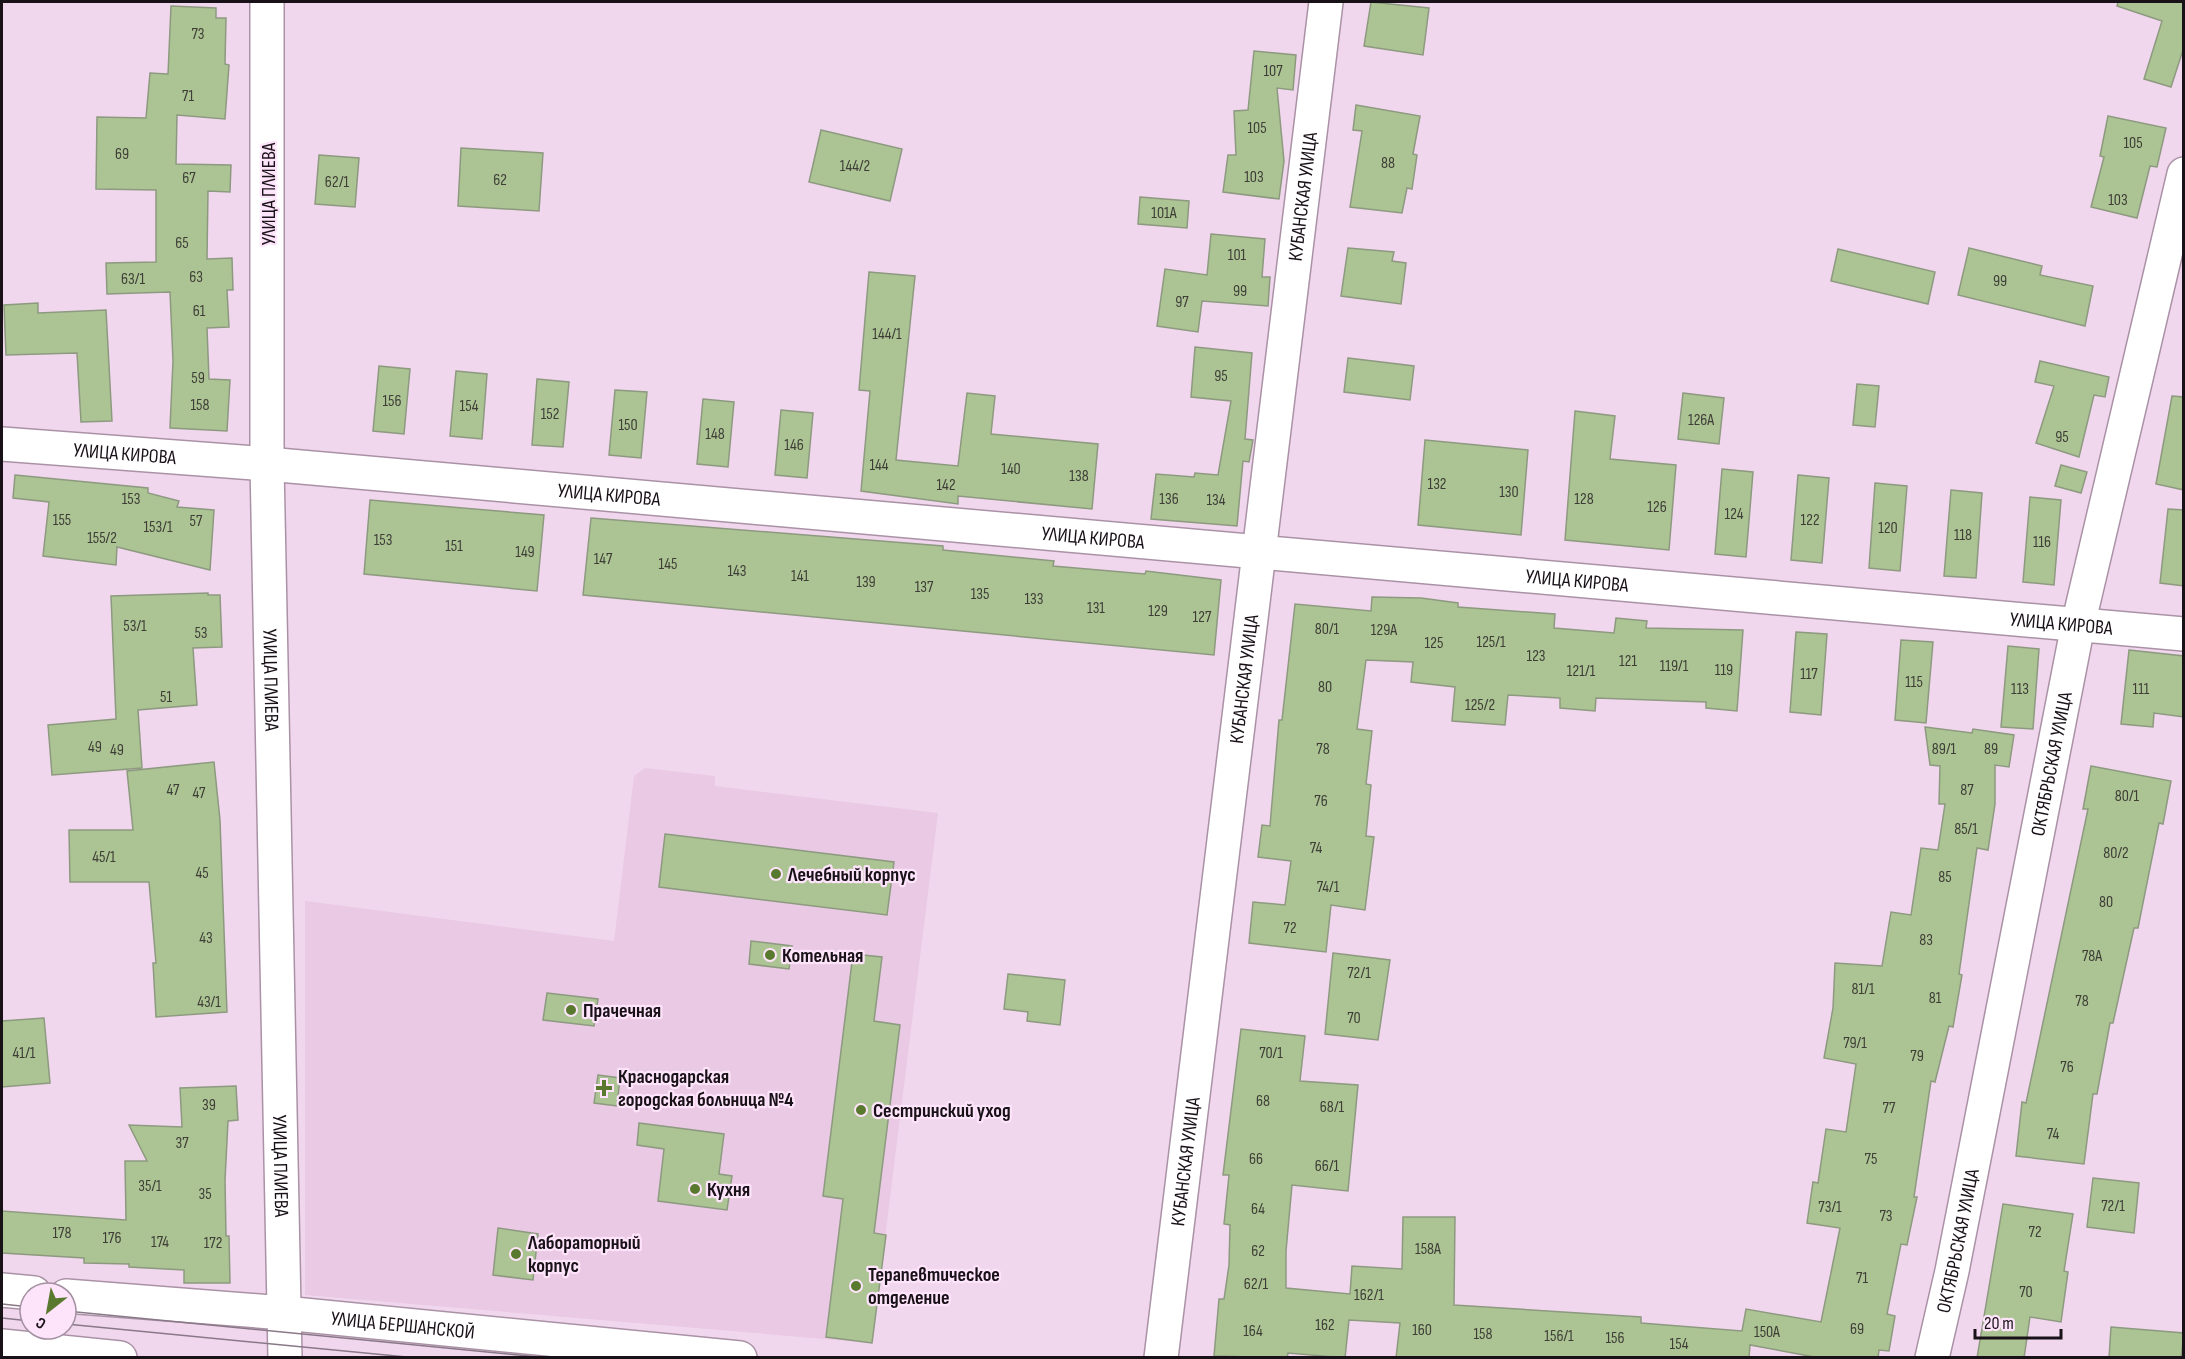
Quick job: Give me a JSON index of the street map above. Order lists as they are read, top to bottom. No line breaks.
{"streets":{"street":["УЛИЦА ПЛИЕВА","КУБАНСКАЯ УЛИЦА","УЛИЦА КИРОВА","ОКТЯБРЬСКАЯ УЛИЦА","УЛИЦА БЕРШАНСКОЙ"]},"crossings":[["УЛИЦА ПЛИЕВА","УЛИЦА КИРОВА"],["УЛИЦА ПЛИЕВА","УЛИЦА БЕРШАНСКОЙ"],["КУБАНСКАЯ УЛИЦА","УЛИЦА КИРОВА"],["УЛИЦА КИРОВА","ОКТЯБРЬСКАЯ УЛИЦА"]],"places":{"other":["Лечебный корпус","Котельная","Прачечная","Сестринский уход","Кухня","Лабораторный корпус","Терапевтическое отделение"],"health":["Краснодарская городская больница №4"]},"house_numbers":["73","107","71","105","105","69","88","144/2","103","67","62","62/1","103","101А","65","101","63","63/1","99","99","97","61","144/1","95","59","156","158","154","152","126А","150","148","95","146","144","140","138","132","142","130","153","136","128","134","126","124","155","122","57","153/1","120","118","155/2","153","116","151","149","147","145","143","141","139","137","135","133","131","129","127","53/1","80/1","129А","53","125/1","125","123","121","119/1","119","121/1","117","115","80","113","111","51","125/2","49","78","89/1","89","49","47","87","47","80/1","76","85/1","74","80/2","45/1","45","85","74/1","80","72","43","83","78А","72/1","81/1","81","78","43/1","70","79/1","41/1","70/1","79","76","68","39","68/1","77","74","37","66","75","66/1","35/1","35","72/1","73/1","64","73","72","178","176","174","172","158А","62","71","62/1","70","162/1","162","69","160","164","150А","158","156/1","156","154"],"scale_bar":"20 m","north":"bottom left"}
